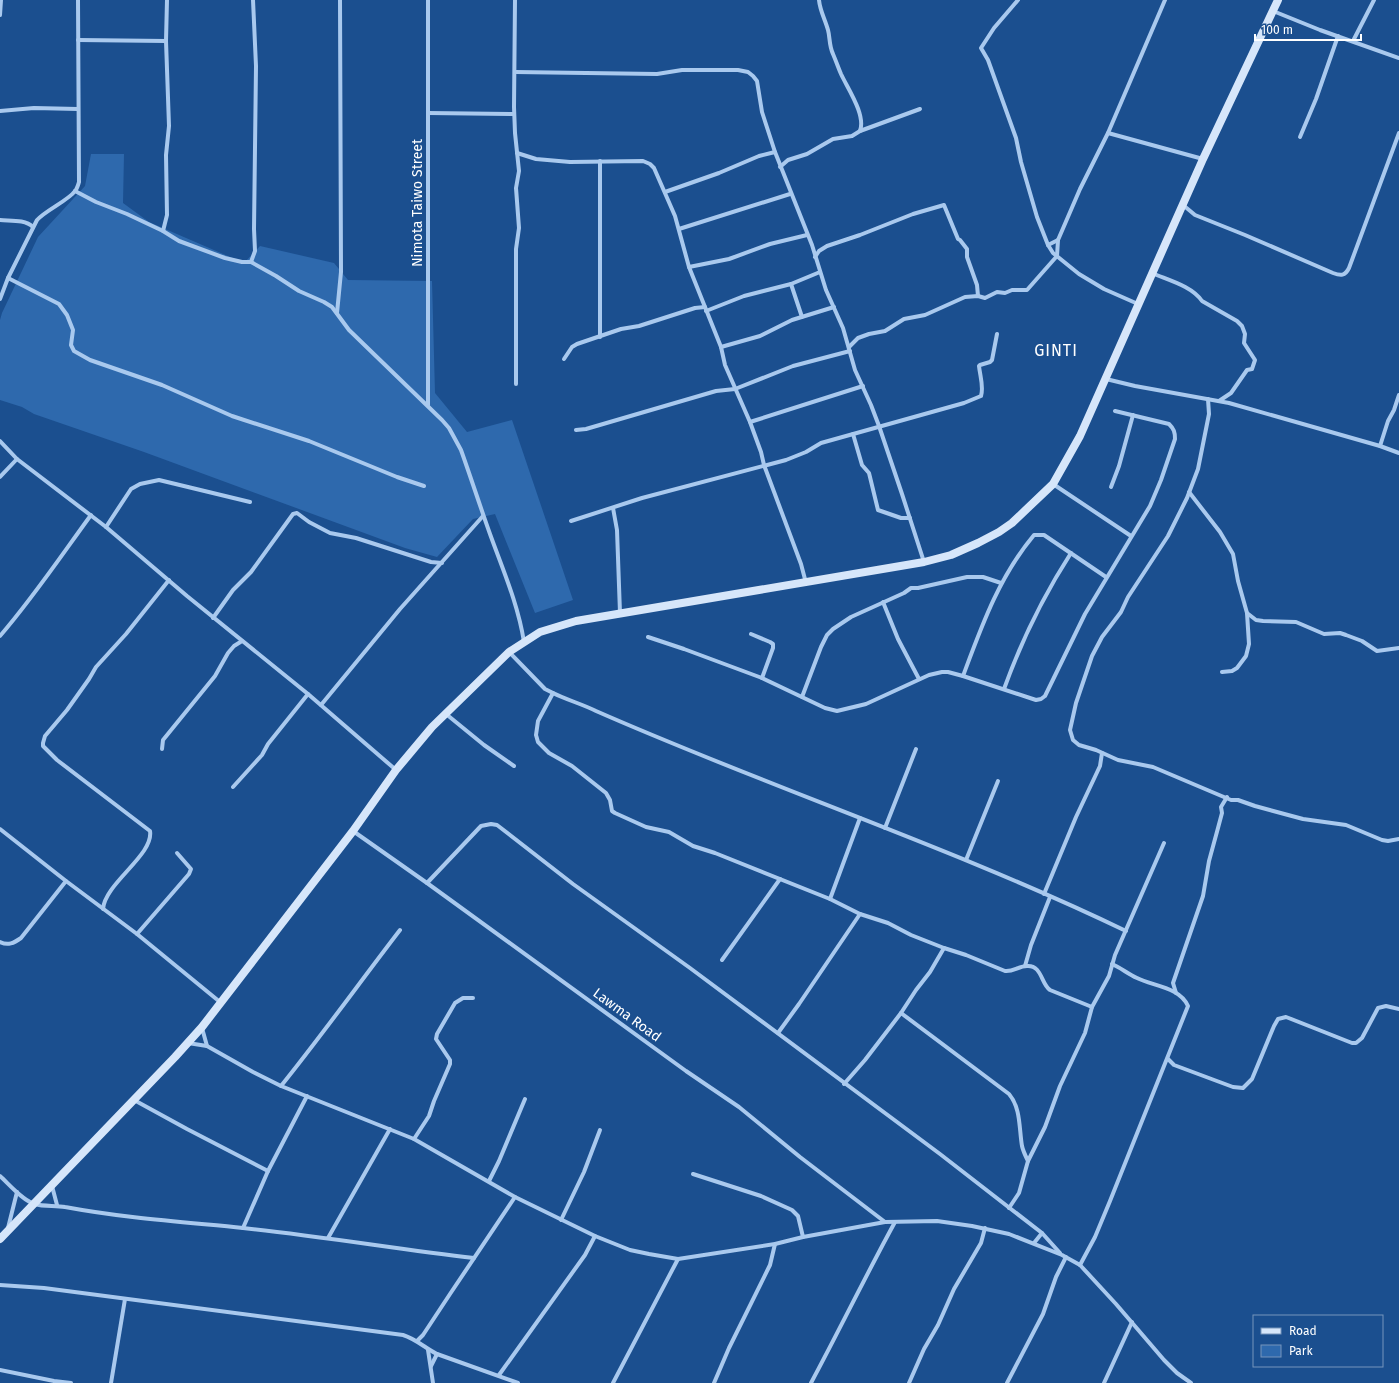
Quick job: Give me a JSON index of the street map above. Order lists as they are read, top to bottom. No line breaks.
{"streets":{"street":["Nimota Taiwo Street","Lawma Road"]},"districts":["GINTI"],"legend":["Road","Park"],"scale_bar":"100 m"}
